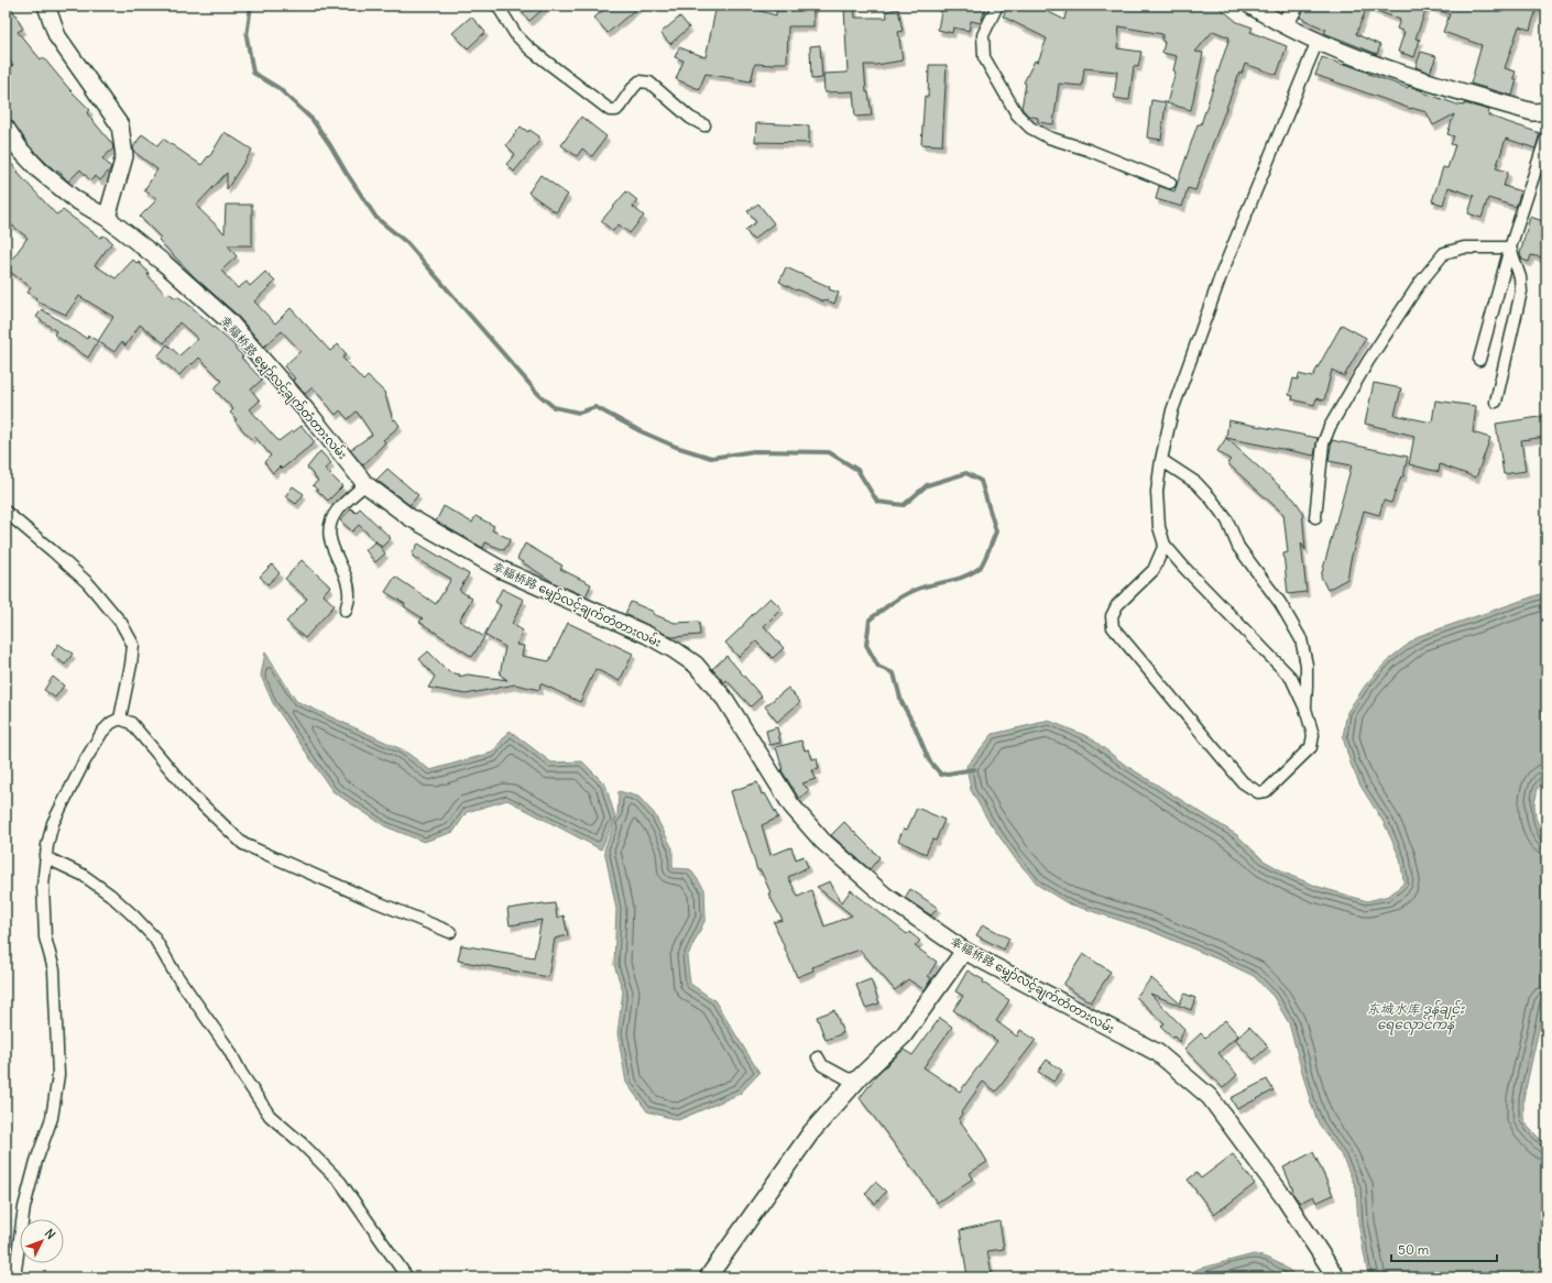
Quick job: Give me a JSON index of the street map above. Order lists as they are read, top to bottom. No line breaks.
{"streets":{"main road":["幸福桥路 မျှော်လင့်ချက်တံတားလမ်း"]},"water":["东城水库 ဒွန်ချင်း ရေလှောင်ကန်"],"scale_bar":"50 m","north":"top right"}
